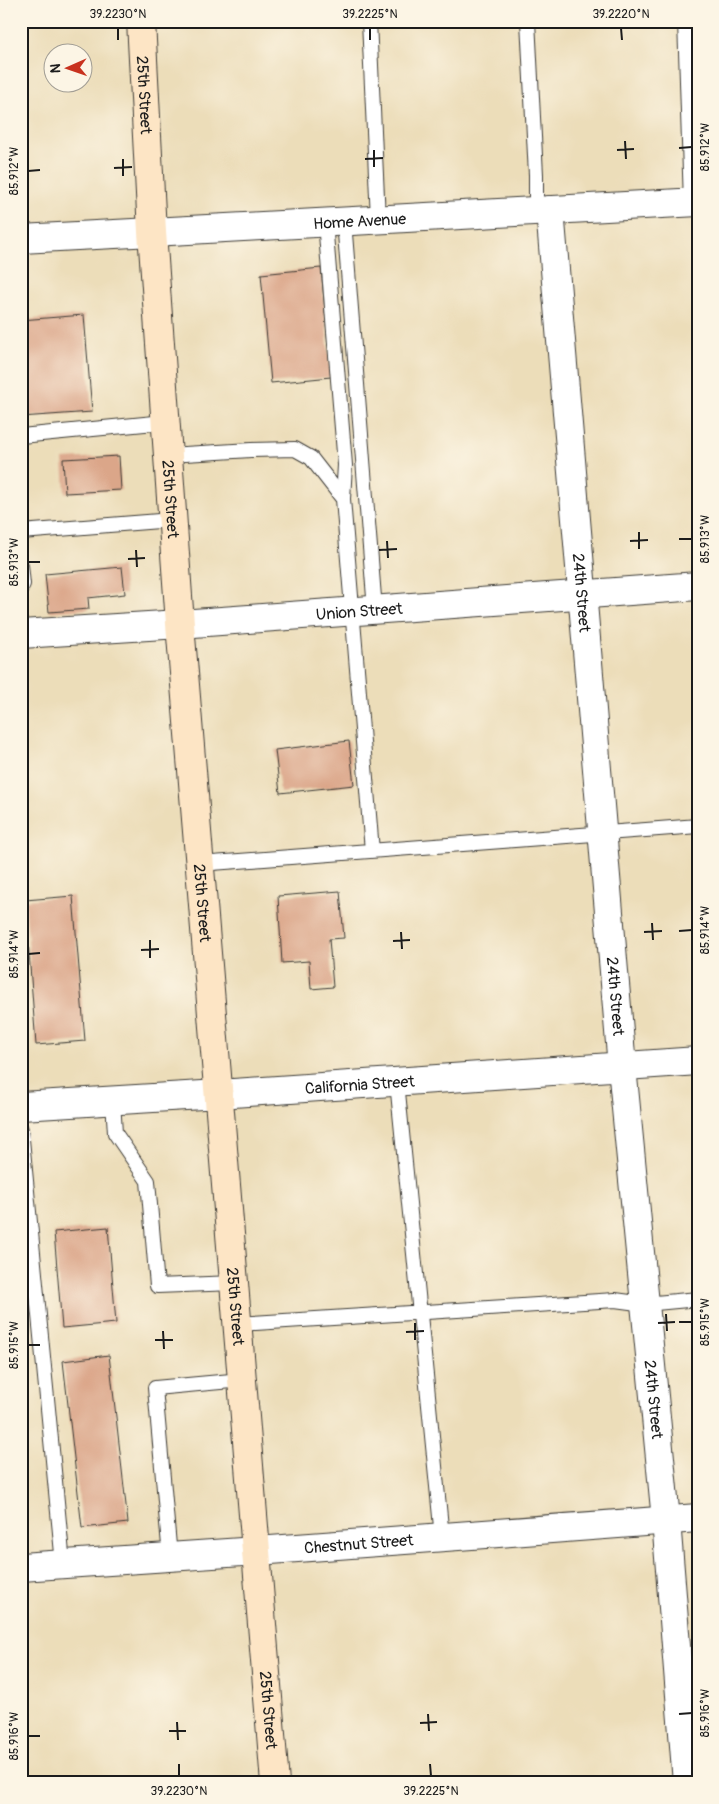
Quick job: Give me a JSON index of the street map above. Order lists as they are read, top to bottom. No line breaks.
{"streets":{"main road":["25th Street"],"street":["Home Avenue","24th Street","Union Street","California Street","Chestnut Street"]},"crossings":[["25th Street","Home Avenue"],["25th Street","Union Street"],["25th Street","California Street"],["25th Street","Chestnut Street"],["Home Avenue","24th Street"],["24th Street","Union Street"],["24th Street","California Street"],["24th Street","Chestnut Street"]],"north":"left","coordinates":["39.2230°N","39.2225°N","39.2220°N","85.912°W","85.913°W","85.914°W","85.915°W","85.916°W"]}
